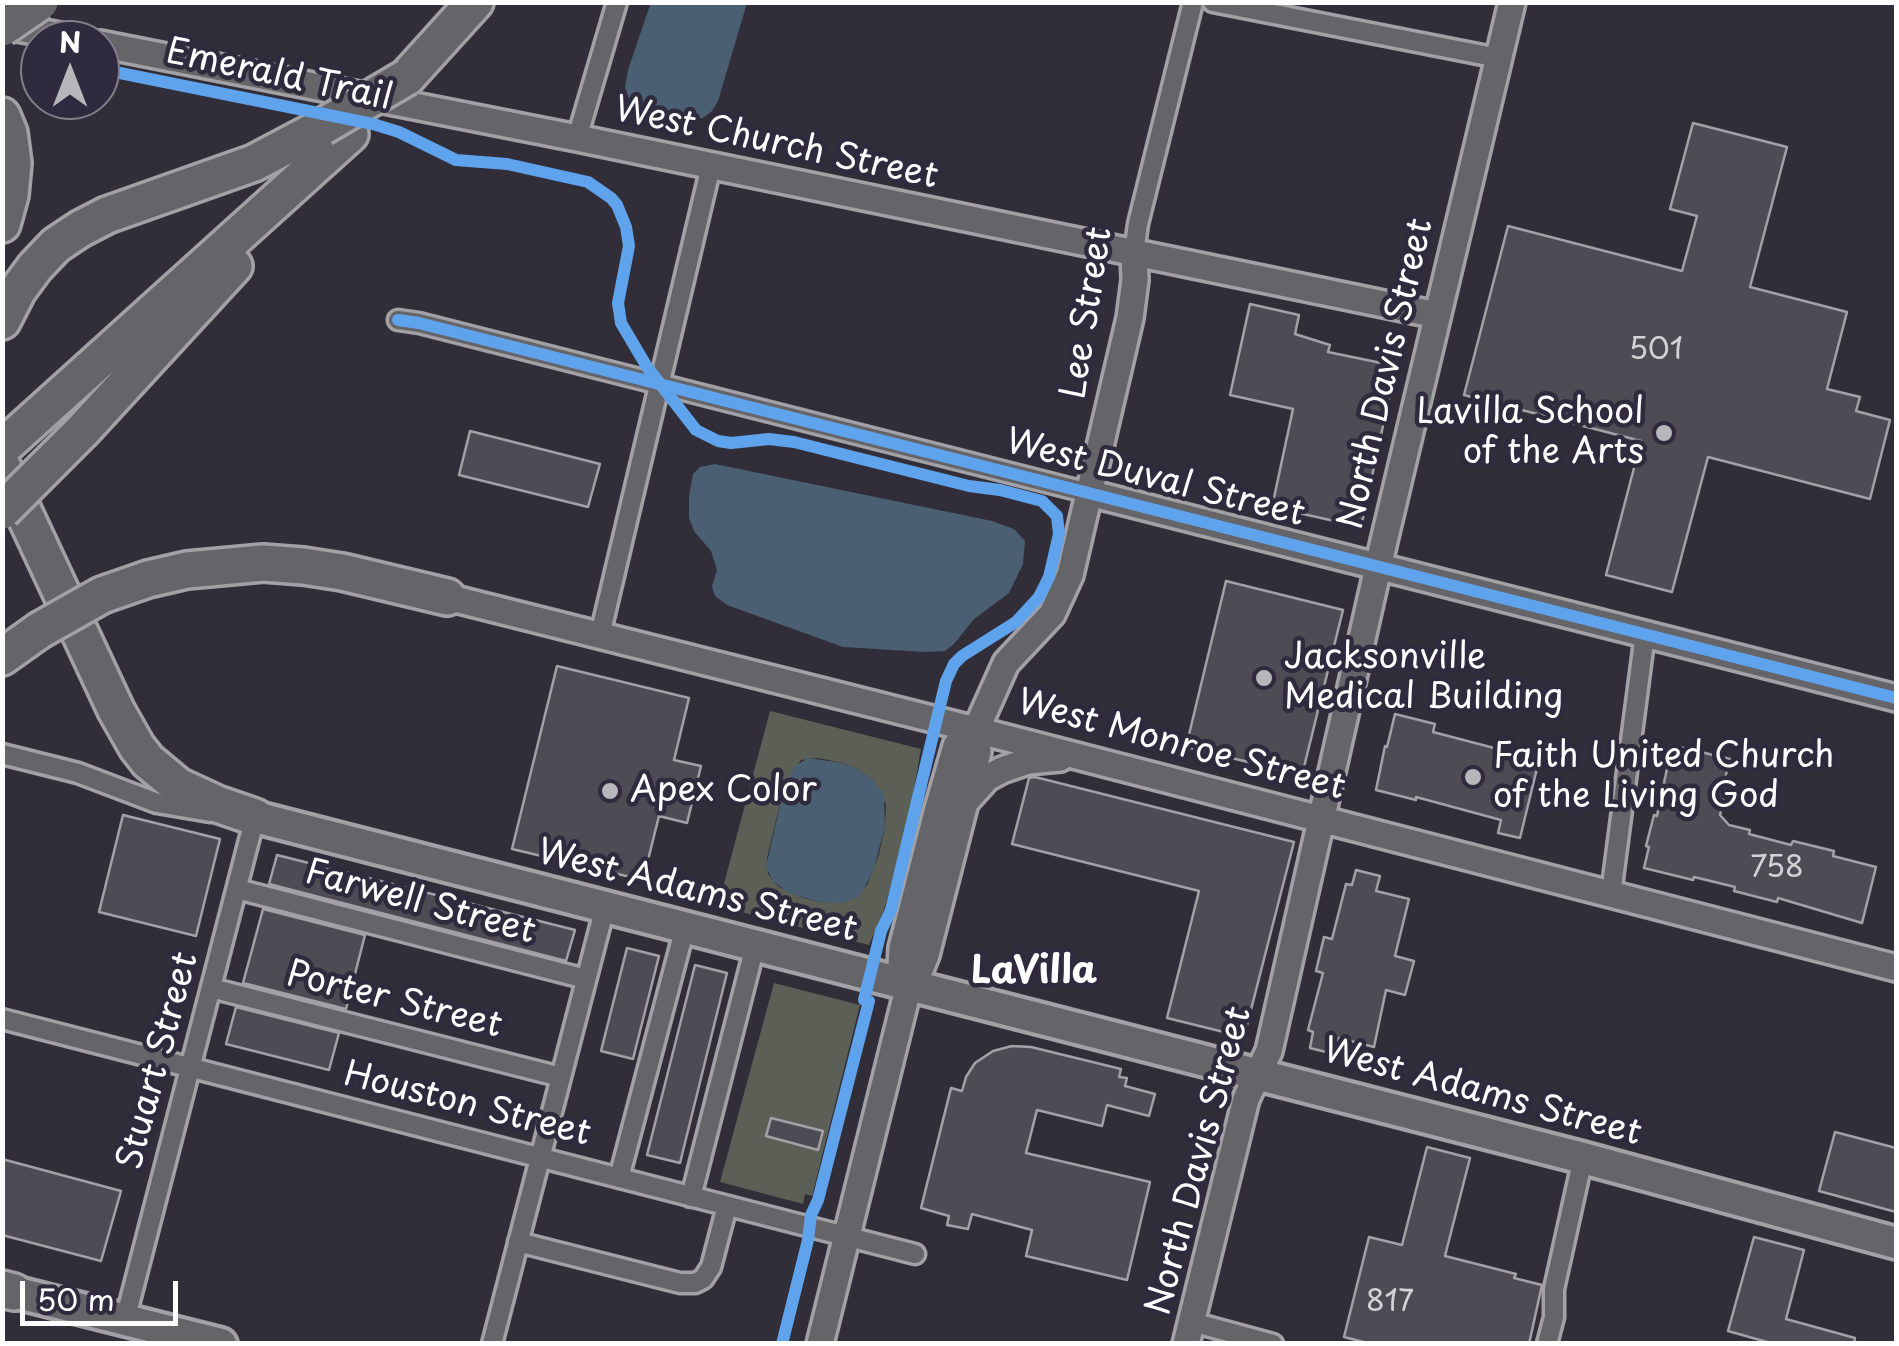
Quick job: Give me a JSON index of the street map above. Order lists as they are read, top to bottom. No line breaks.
{"streets":{"main road":["West Adams Street"],"street":["West Church Street","Lee Street","North Davis Street","West Duval Street","West Monroe Street","Farwell Street","Porter Street","Stuart Street","Houston Street"],"cycle path":["Emerald Trail"]},"crossings":[["West Church Street","Lee Street"],["West Church Street","North Davis Street"],["Lee Street","West Duval Street"],["Lee Street","West Monroe Street"],["Lee Street","West Adams Street"],["Lee Street","Houston Street"],["North Davis Street","West Duval Street"],["North Davis Street","West Monroe Street"],["North Davis Street","West Adams Street"],["West Adams Street","Stuart Street"],["Farwell Street","Stuart Street"],["Porter Street","Stuart Street"],["Stuart Street","Houston Street"]],"districts":["LaVilla"],"places":["Lavilla School of the Arts","Jacksonville Medical Building","Faith United Church of the Living God","Apex Color"],"house_numbers":["501","758","817"],"scale_bar":"50 m","north":"top"}
